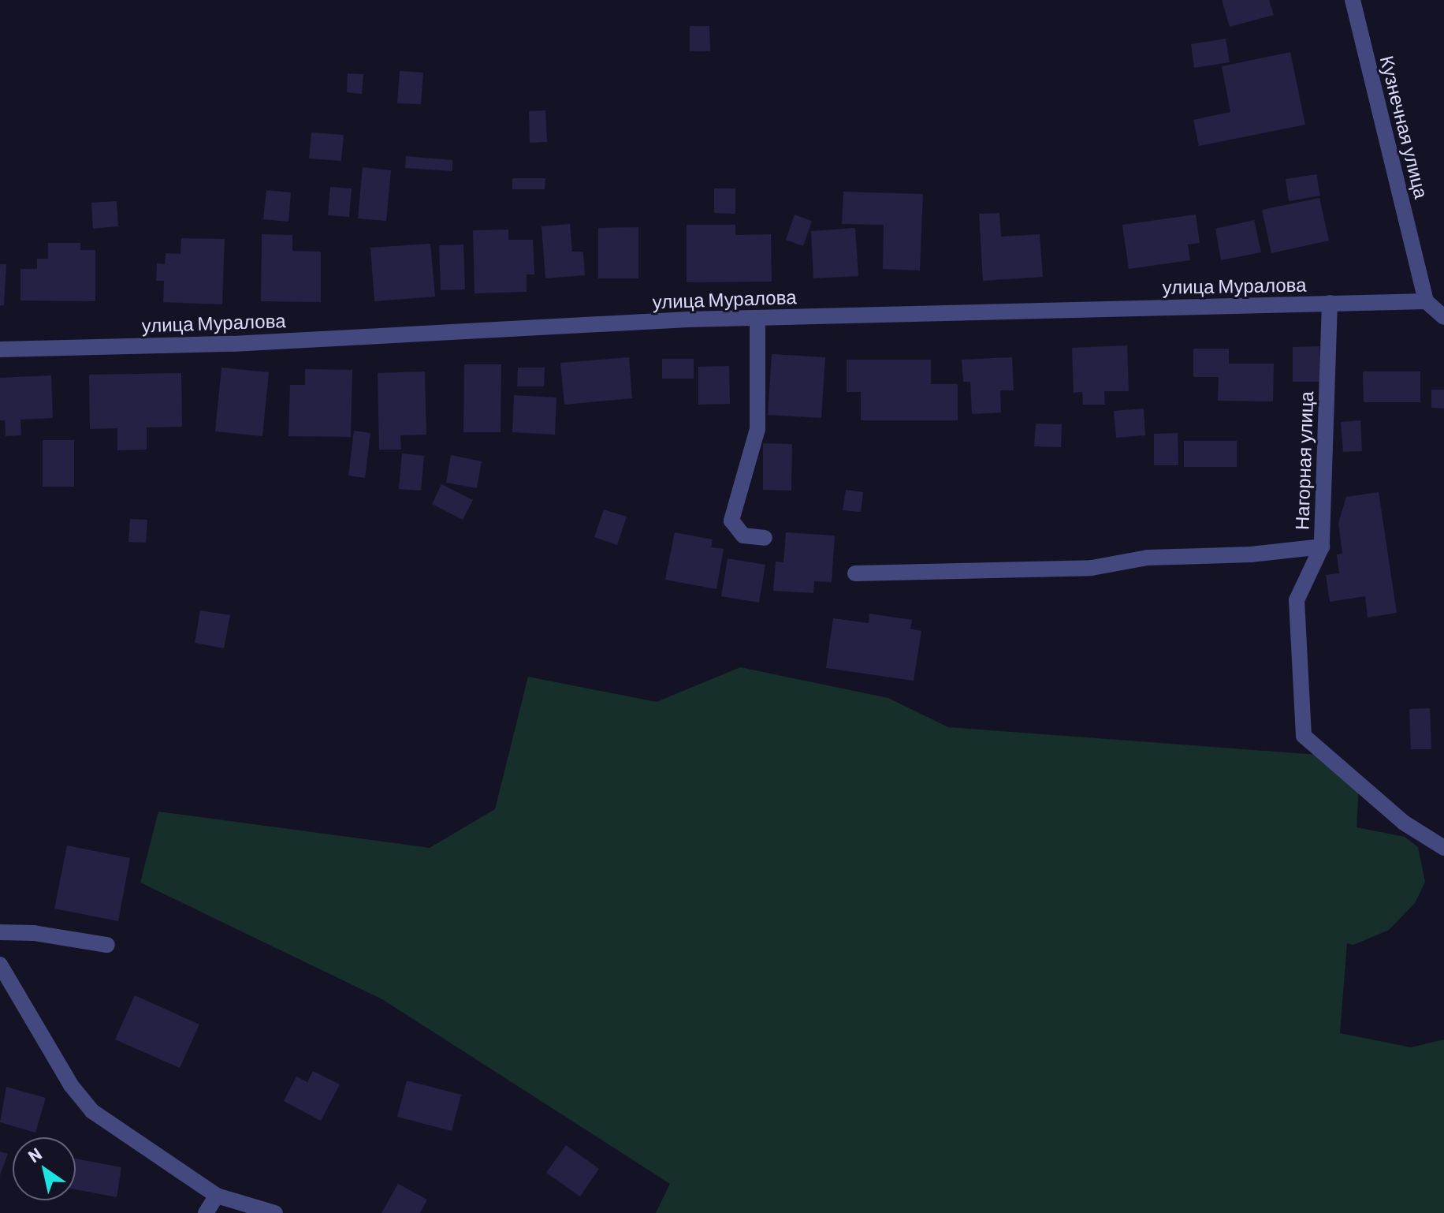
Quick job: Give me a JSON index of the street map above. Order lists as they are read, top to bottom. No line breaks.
{"streets":{"street":["Кузнечная улица","улица Муралова","Нагорная улица"]},"crossings":[["Кузнечная улица","улица Муралова"],["улица Муралова","Нагорная улица"]],"north":"top left"}
